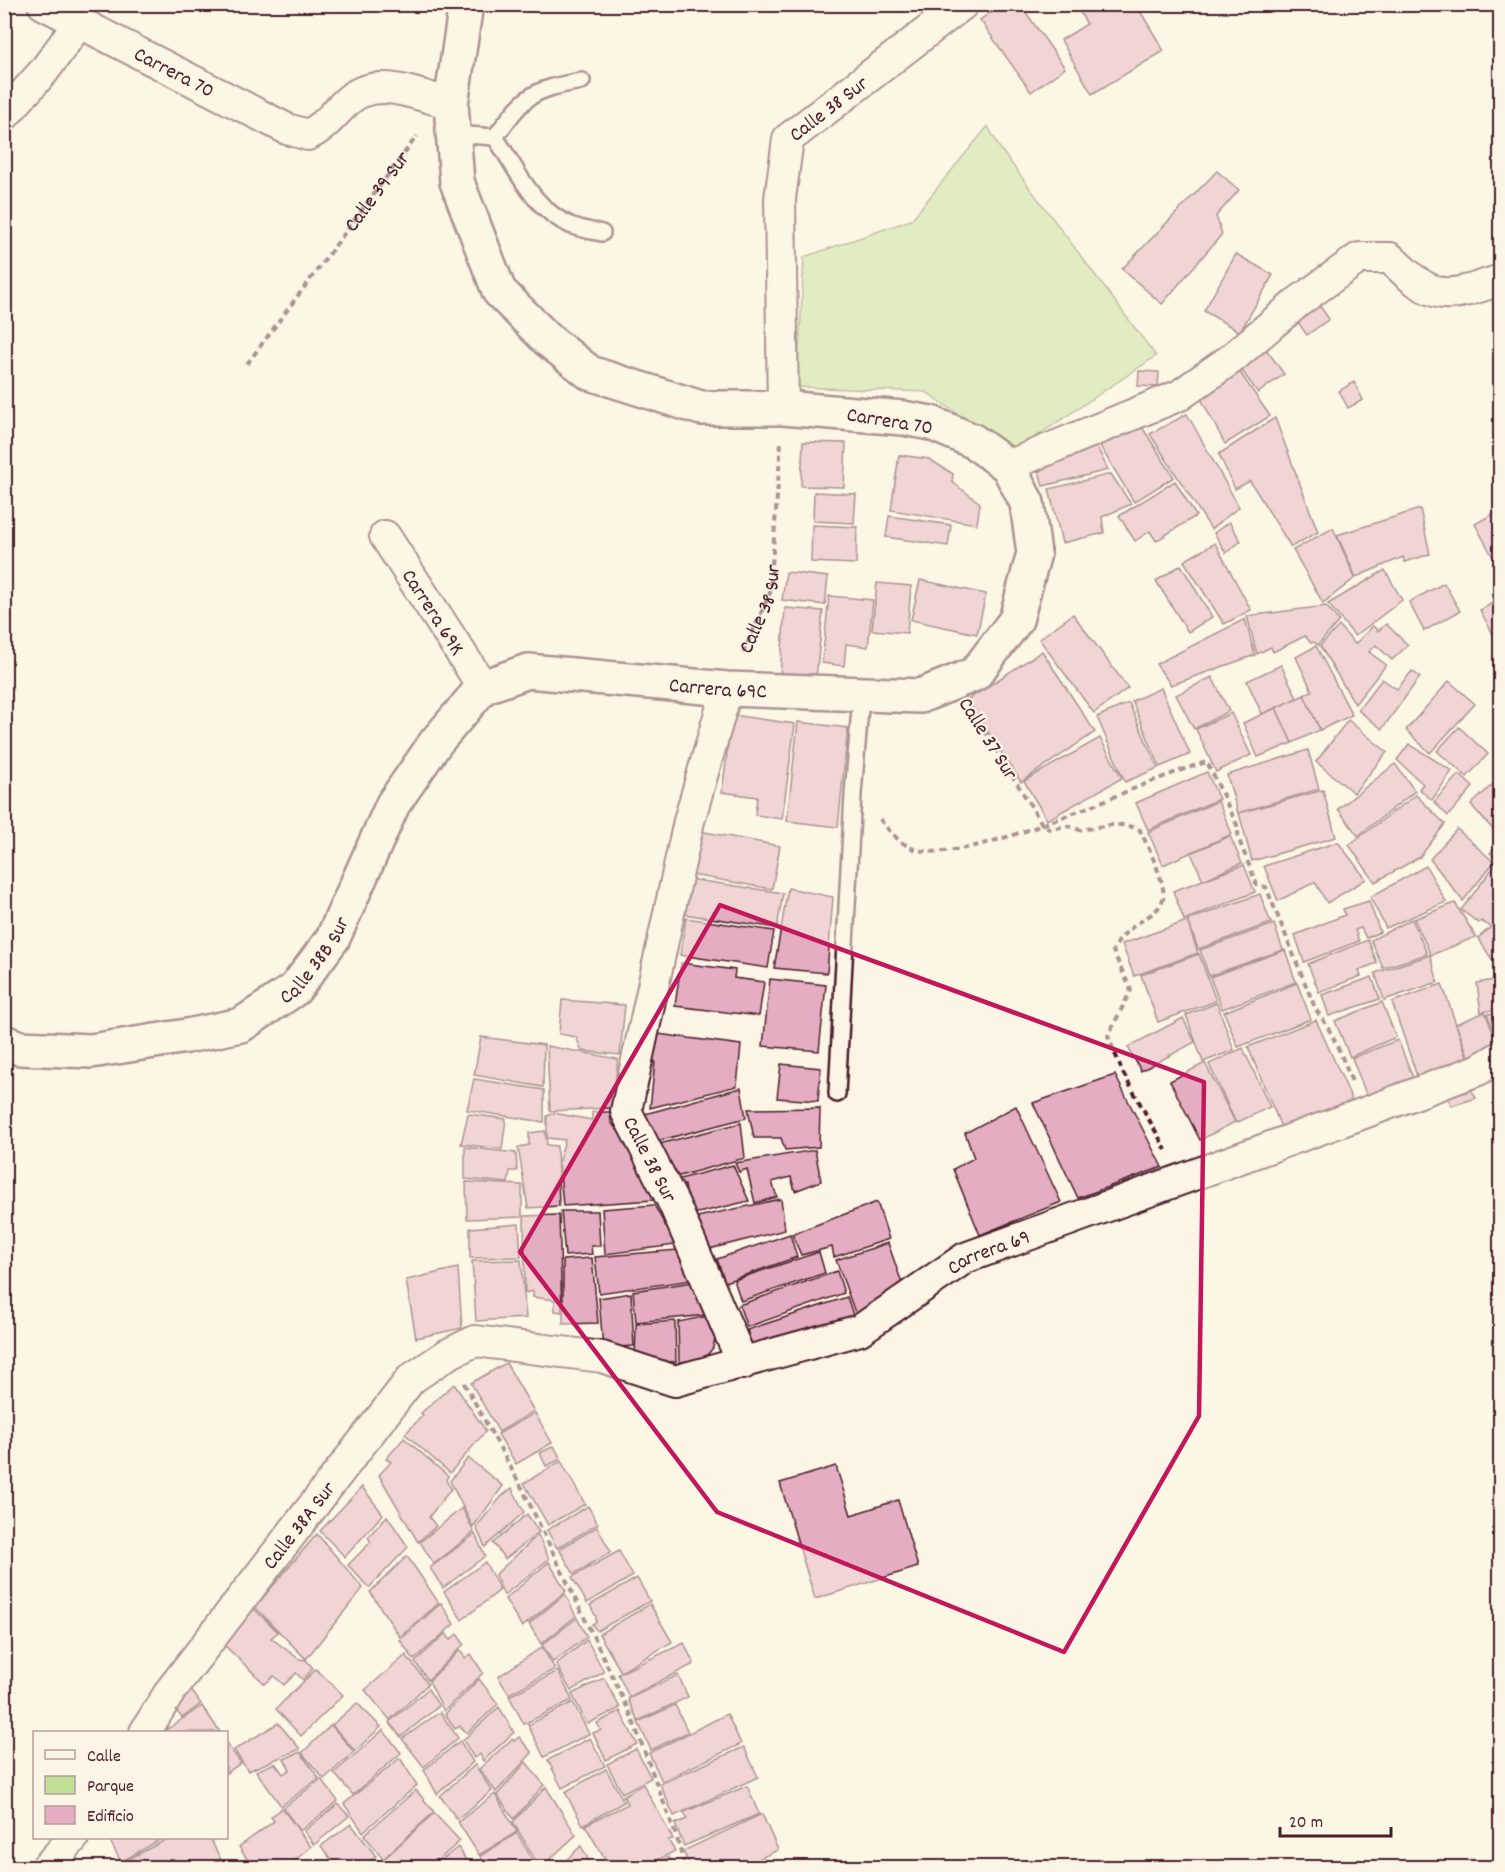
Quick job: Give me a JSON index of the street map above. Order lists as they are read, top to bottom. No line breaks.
{"streets":{"main road":["Carrera 70","Carrera 69C","Calle 37 Sur","Calle 38B Sur"],"street":["Calle 38 Sur","Carrera 69K","Carrera 69","Calle 38A Sur"],"path":["Calle 39 Sur"]},"crossings":[["Carrera 70","Calle 38 Sur"],["Carrera 70","Calle 39 Sur"],["Carrera 70","Calle 37 Sur"],["Calle 38 Sur","Carrera 69C"],["Calle 38 Sur","Carrera 69"],["Carrera 69K","Carrera 69C"],["Carrera 69K","Calle 38B Sur"],["Carrera 69C","Calle 37 Sur"],["Carrera 69C","Calle 38B Sur"],["Carrera 69","Calle 38A Sur"]],"legend":["Calle","Parque","Edificio"],"scale_bar":"20 m"}
